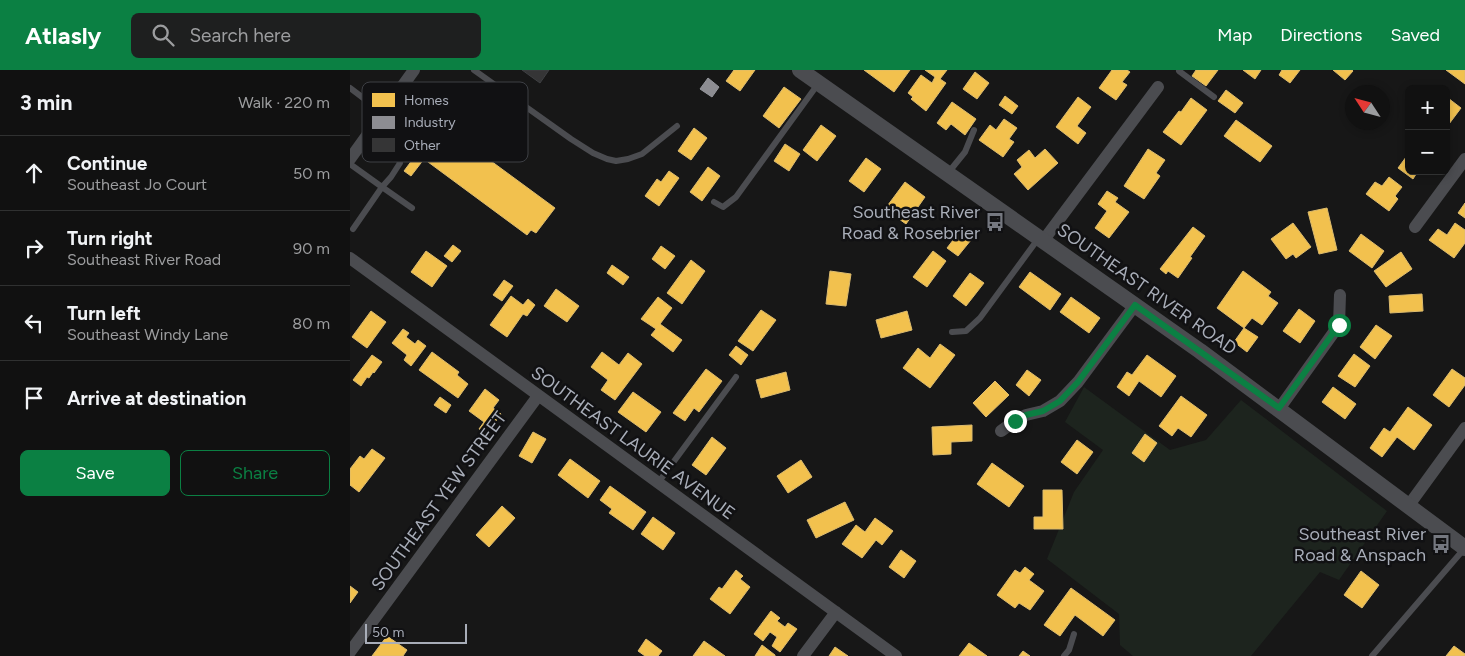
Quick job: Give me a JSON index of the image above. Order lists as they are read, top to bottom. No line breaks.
{"streets":{"street":["SOUTHEAST RIVER ROAD","SOUTHEAST LAURIE AVENUE","SOUTHEAST YEW STREET"]},"crossings":[["SOUTHEAST LAURIE AVENUE","SOUTHEAST YEW STREET"]],"places":{"bus stop":["Southeast River Road & Rosebrier","Southeast River Road & Anspach"]},"legend":["Homes","Industry","Other"],"scale_bar":"50 m","north":"top left","page":{"header":"Atlasly","search":"Search here","nav":["Map","Directions","Saved"],"heading":["3 min","Walk · 220 m"],"map_buttons":["+","−"],"list":[["Continue","Southeast Jo Court","50 m"],["Turn right","Southeast River Road","90 m"],["Turn left","Southeast Windy Lane","80 m"],"Arrive at destination"],"buttons":["Save","Share"],"scale":"50 m"}}
